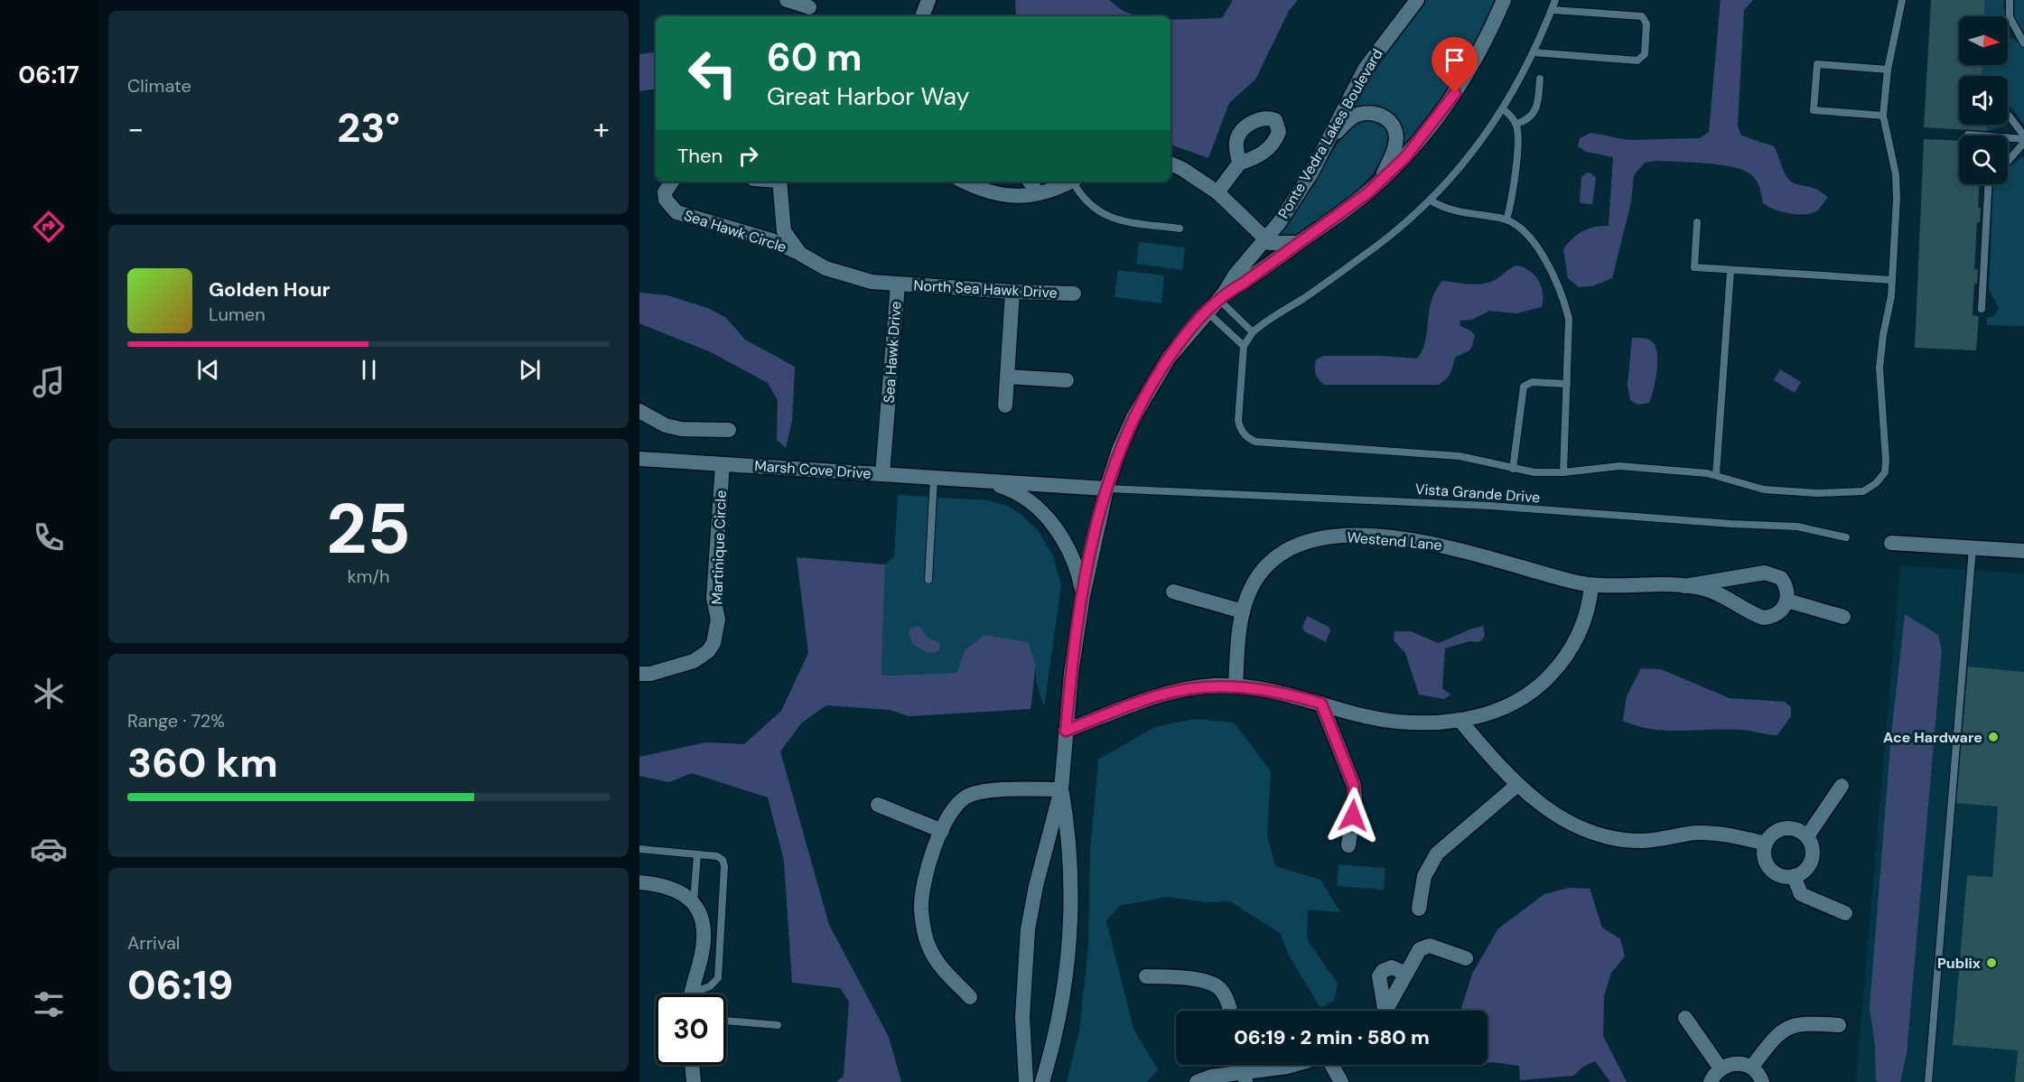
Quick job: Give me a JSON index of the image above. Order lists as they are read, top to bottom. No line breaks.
{"streets":{"street":["Ponte Vedra Lakes Boulevard","Sea Hawk Circle","North Sea Hawk Drive","Sea Hawk Drive","Marsh Cove Drive","Westend Lane","Martinique Circle"],"lane":["Vista Grande Drive"]},"crossings":[["Ponte Vedra Lakes Boulevard","Marsh Cove Drive"],["Ponte Vedra Lakes Boulevard","Vista Grande Drive"],["Sea Hawk Circle","Sea Hawk Drive"],["North Sea Hawk Drive","Sea Hawk Drive"],["Sea Hawk Drive","Marsh Cove Drive"],["Marsh Cove Drive","Vista Grande Drive"],["Marsh Cove Drive","Martinique Circle"]],"places":["Ace Hardware","Publix"],"north":"right","page":{"tabs":"06:17","tile":["Climate",["25","km/h"],["Range · 72%","360 km"],["Arrival","06:19"]],"turn":["60 m","Great Harbor Way"],"heat":["−","23°","+"],"then":"Then","song":["Golden Hour","Lumen"],"limit":"30","trip":"06:19 · 2 min · 580 m"}}
